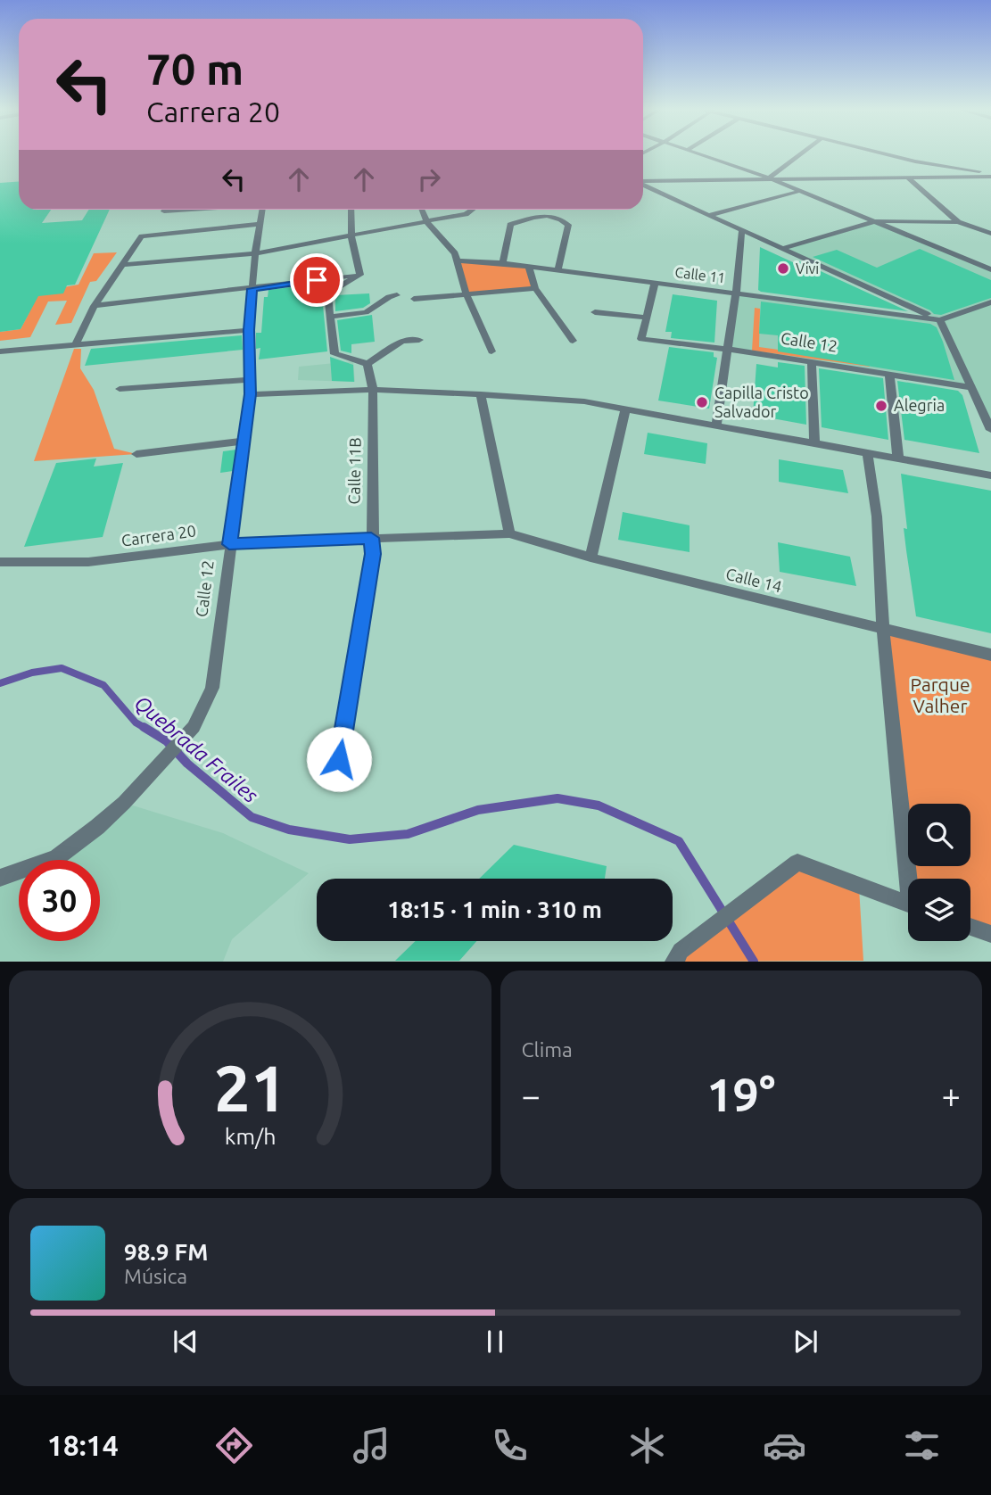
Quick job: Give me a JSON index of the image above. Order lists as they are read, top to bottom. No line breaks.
{"streets":{"street":["Calle 11","Calle 12","Calle 11B","Carrera 20","Calle 14"]},"crossings":[["Calle 12","Carrera 20"],["Calle 11B","Carrera 20"],["Carrera 20","Calle 14"]],"water":["Quebrada Frailes"],"parks":["Parque Valher"],"places":["Vivi","Capilla Cristo Salvador","Alegria"],"page":{"turn":["70 m","Carrera 20"],"limit":"30","trip":"18:15 · 1 min · 310 m","tile":"Clima","heat":["−","19°","+"],"song":["98.9 FM","Música"],"tabs":"18:14","gauge":["21","km/h"]}}
